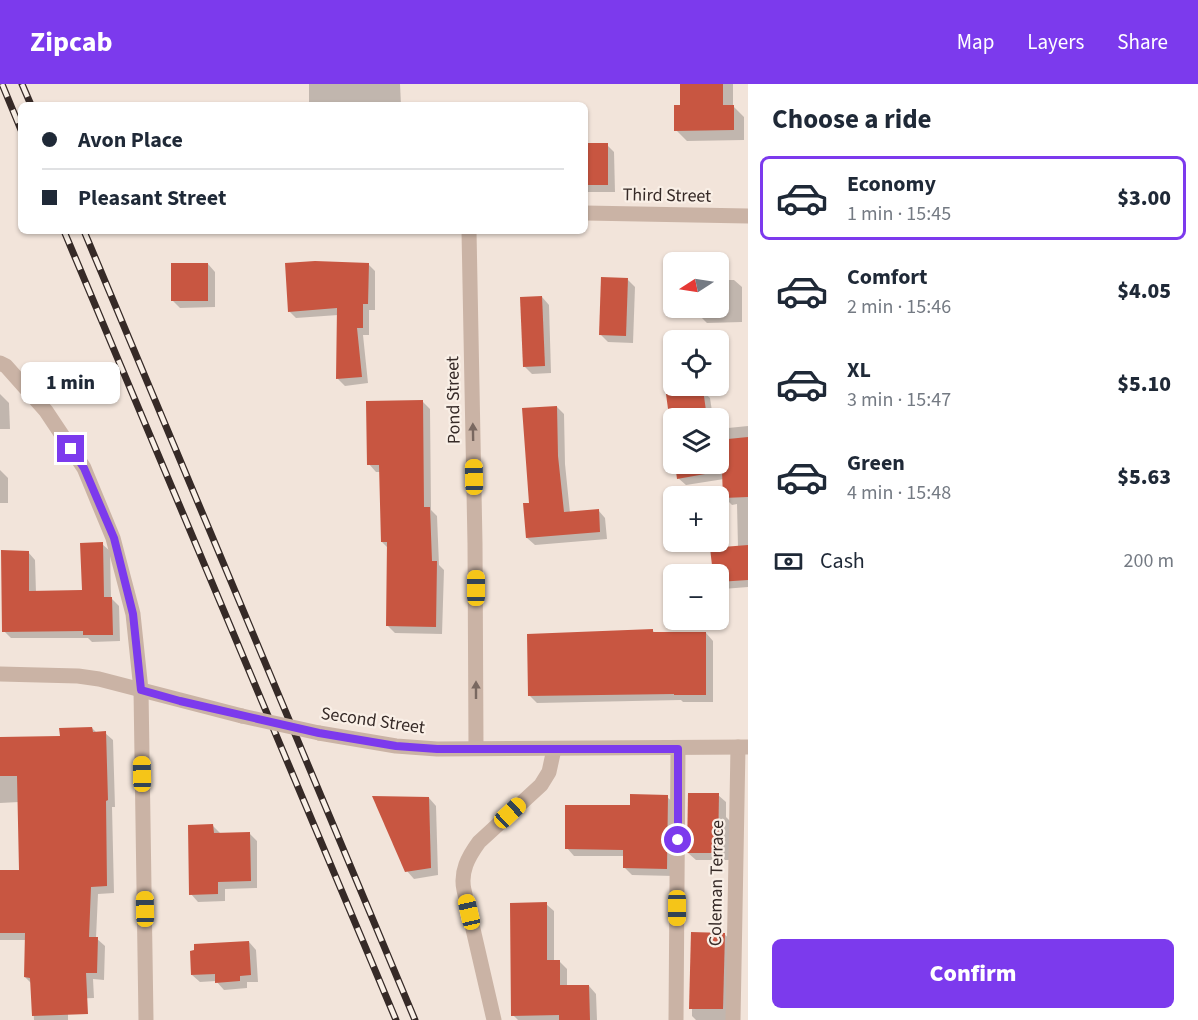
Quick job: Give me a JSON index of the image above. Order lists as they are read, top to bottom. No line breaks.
{"streets":{"street":["Third Street","Pond Street","Second Street","Coleman Terrace"]},"crossings":[["Pond Street","Second Street"],["Second Street","Coleman Terrace"]],"one_way":["Pond Street"],"north":"left","page":{"header":"Zipcab","nav":["Map","Layers","Share"],"heading":"Choose a ride","banner":["Avon Place","Pleasant Street"],"list":[{"name":"Economy","note":"1 min · 15:45","value":"$3.00"},{"name":"Comfort","note":"2 min · 15:46","value":"$4.05"},{"name":"XL","note":"3 min · 15:47","value":"$5.10"},{"name":"Green","note":"4 min · 15:48","value":"$5.63"}],"map_buttons":["+","−"],"bubble":"1 min","pay":["Cash","200 m"],"buttons":"Confirm"}}
